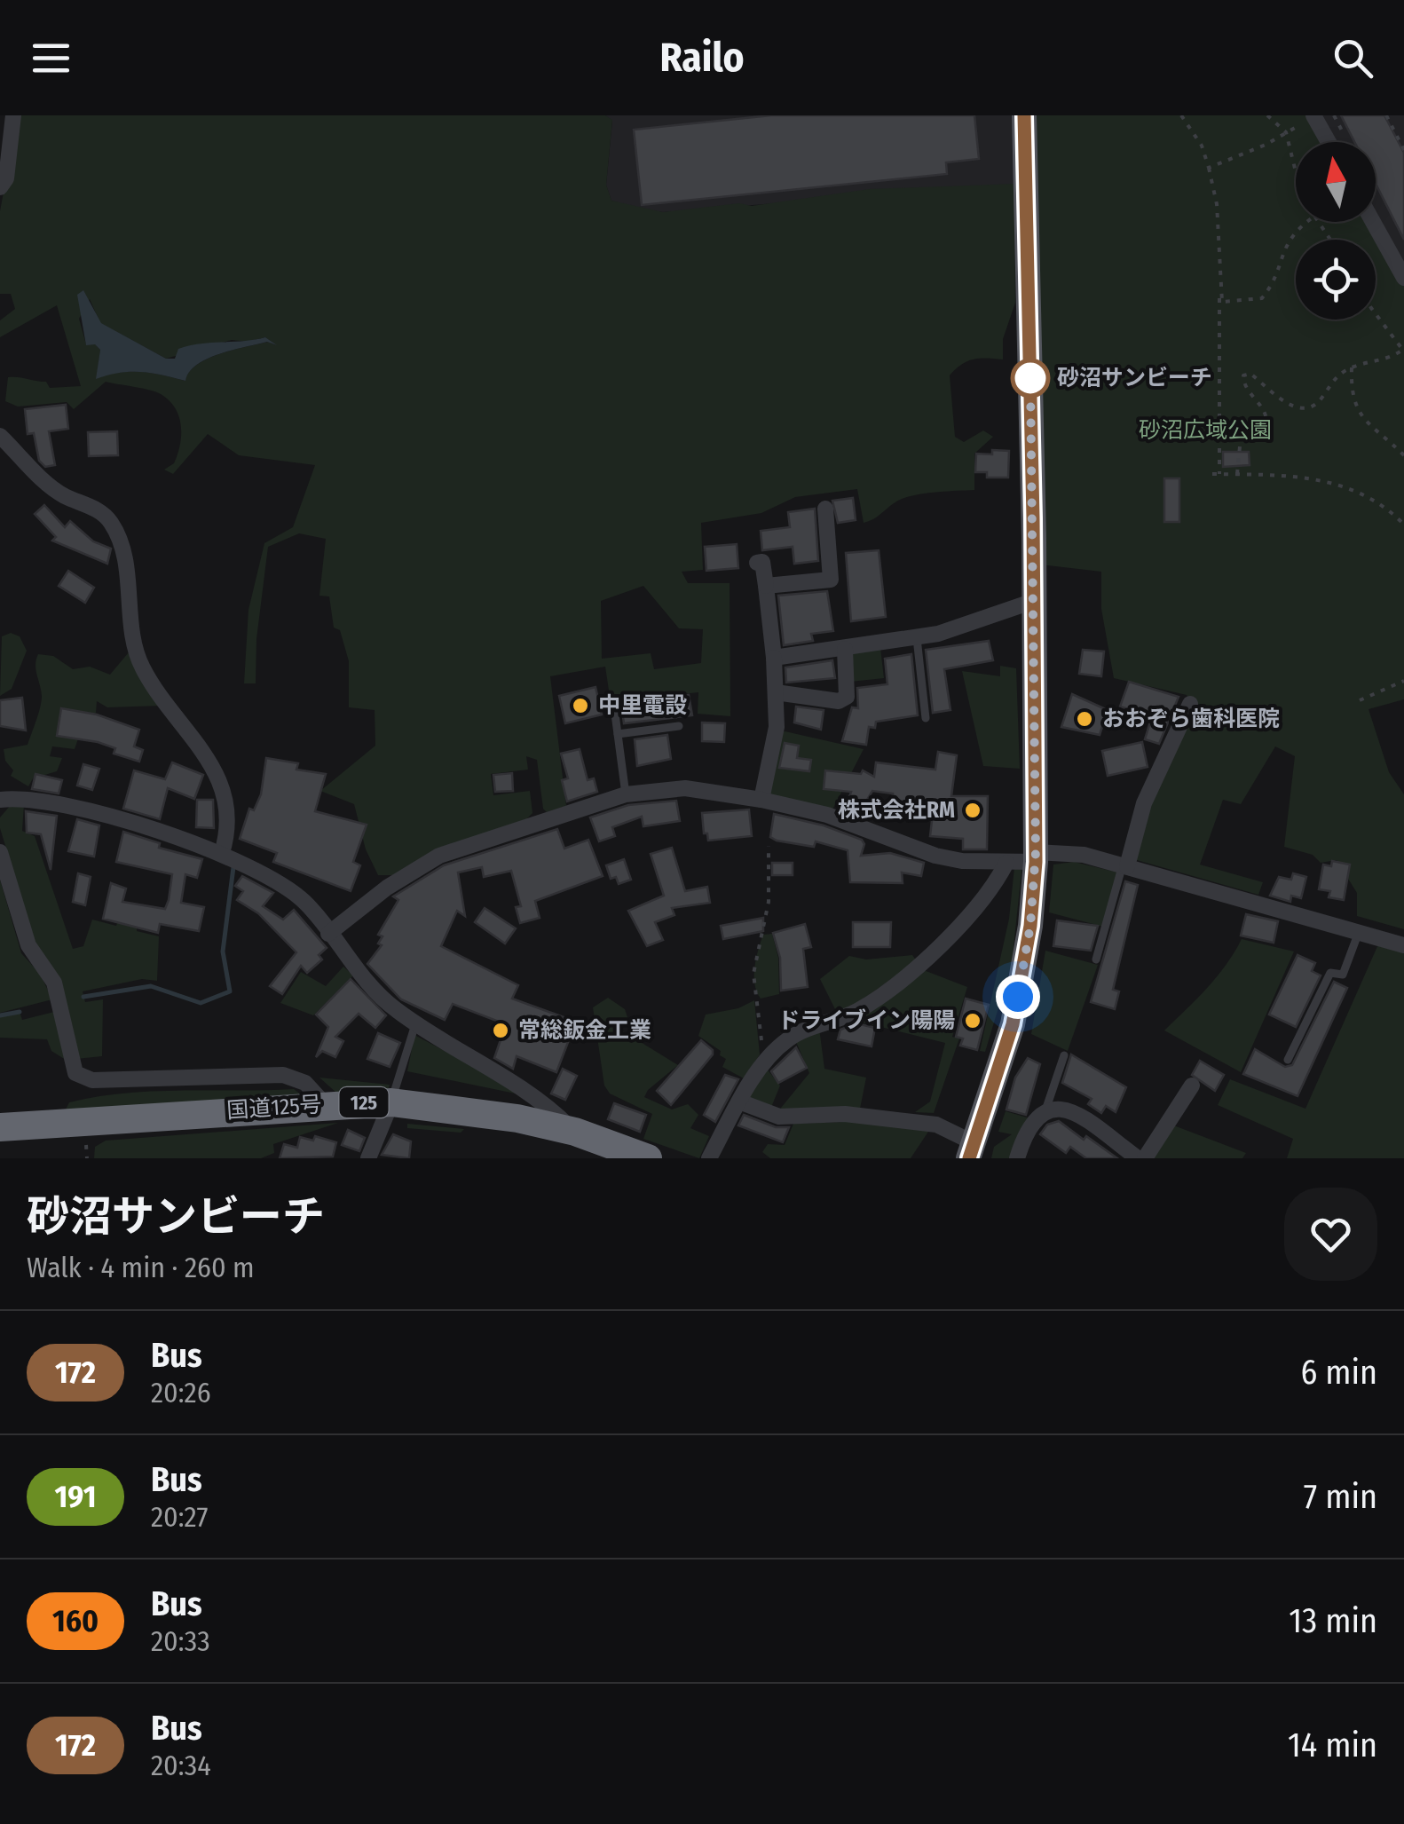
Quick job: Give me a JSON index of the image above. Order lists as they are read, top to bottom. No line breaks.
{"streets":{"highway":["125","国道125号"]},"parks":["砂沼広域公園"],"places":["砂沼サンビーチ","中里電設","おおぞら歯科医院","株式会社RM","ドライブイン陽陽","常総鈑金工業"],"lines":["bus line 172"],"north":"top","page":{"header":"Railo","heading":["砂沼サンビーチ","Walk · 4 min · 260 m"],"list":[{"mark":"172","name":"Bus","note":"20:26","value":"6 min"},{"mark":"191","name":"Bus","note":"20:27","value":"7 min"},{"mark":"160","name":"Bus","note":"20:33","value":"13 min"},{"mark":"172","name":"Bus","note":"20:34","value":"14 min"}]}}
